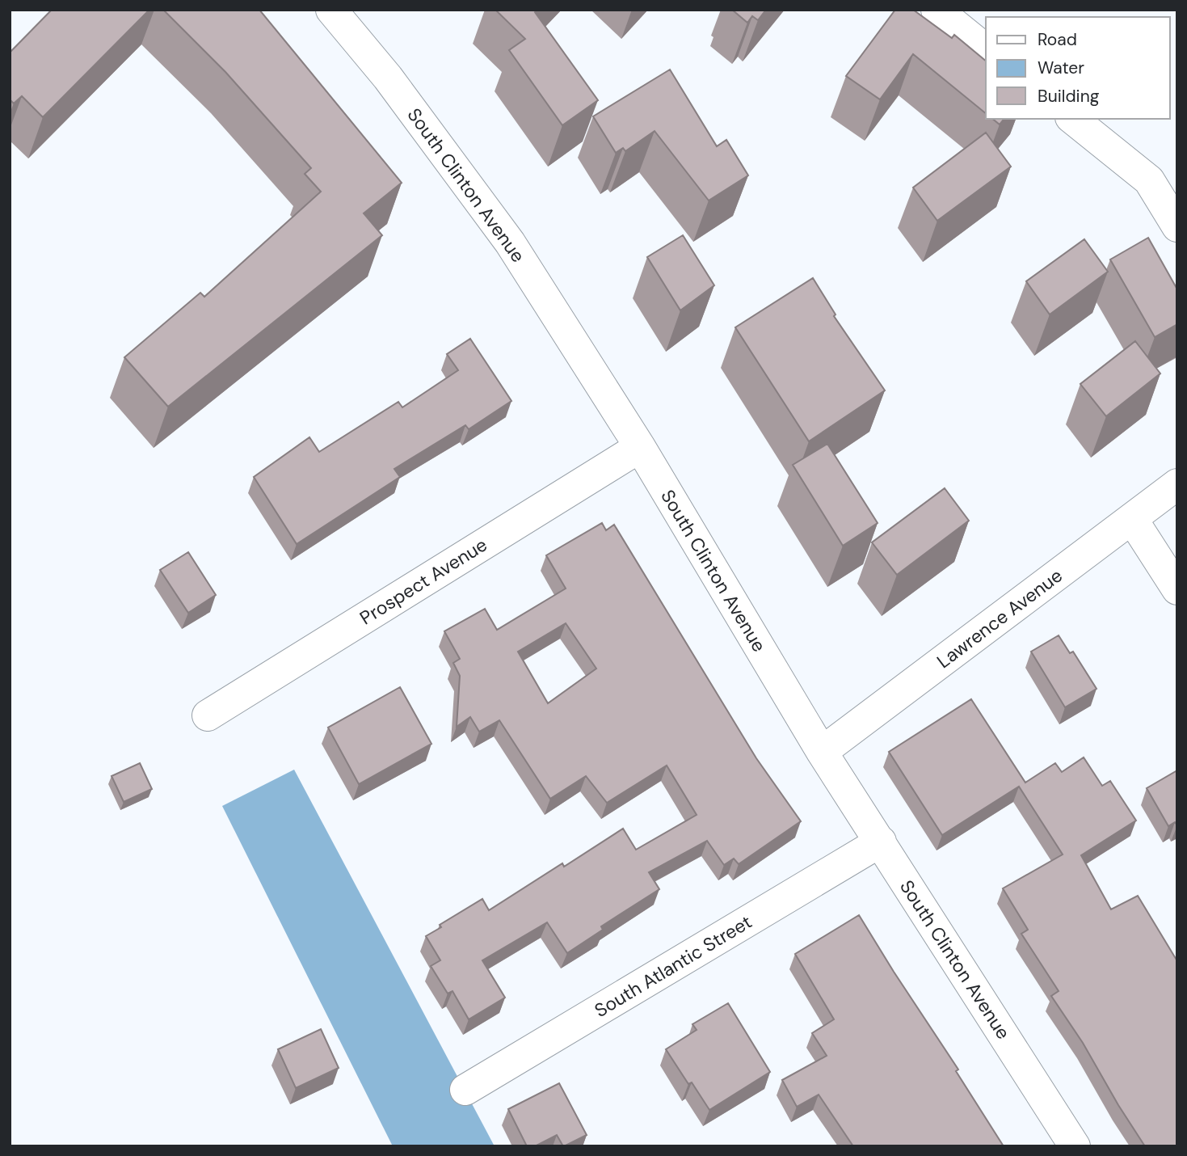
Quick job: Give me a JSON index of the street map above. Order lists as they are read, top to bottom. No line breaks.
{"streets":{"street":["South Clinton Avenue","Prospect Avenue","Lawrence Avenue","South Atlantic Street"]},"crossings":[["South Clinton Avenue","Prospect Avenue"],["South Clinton Avenue","Lawrence Avenue"],["South Clinton Avenue","South Atlantic Street"]],"legend":["Road","Water","Building"]}
